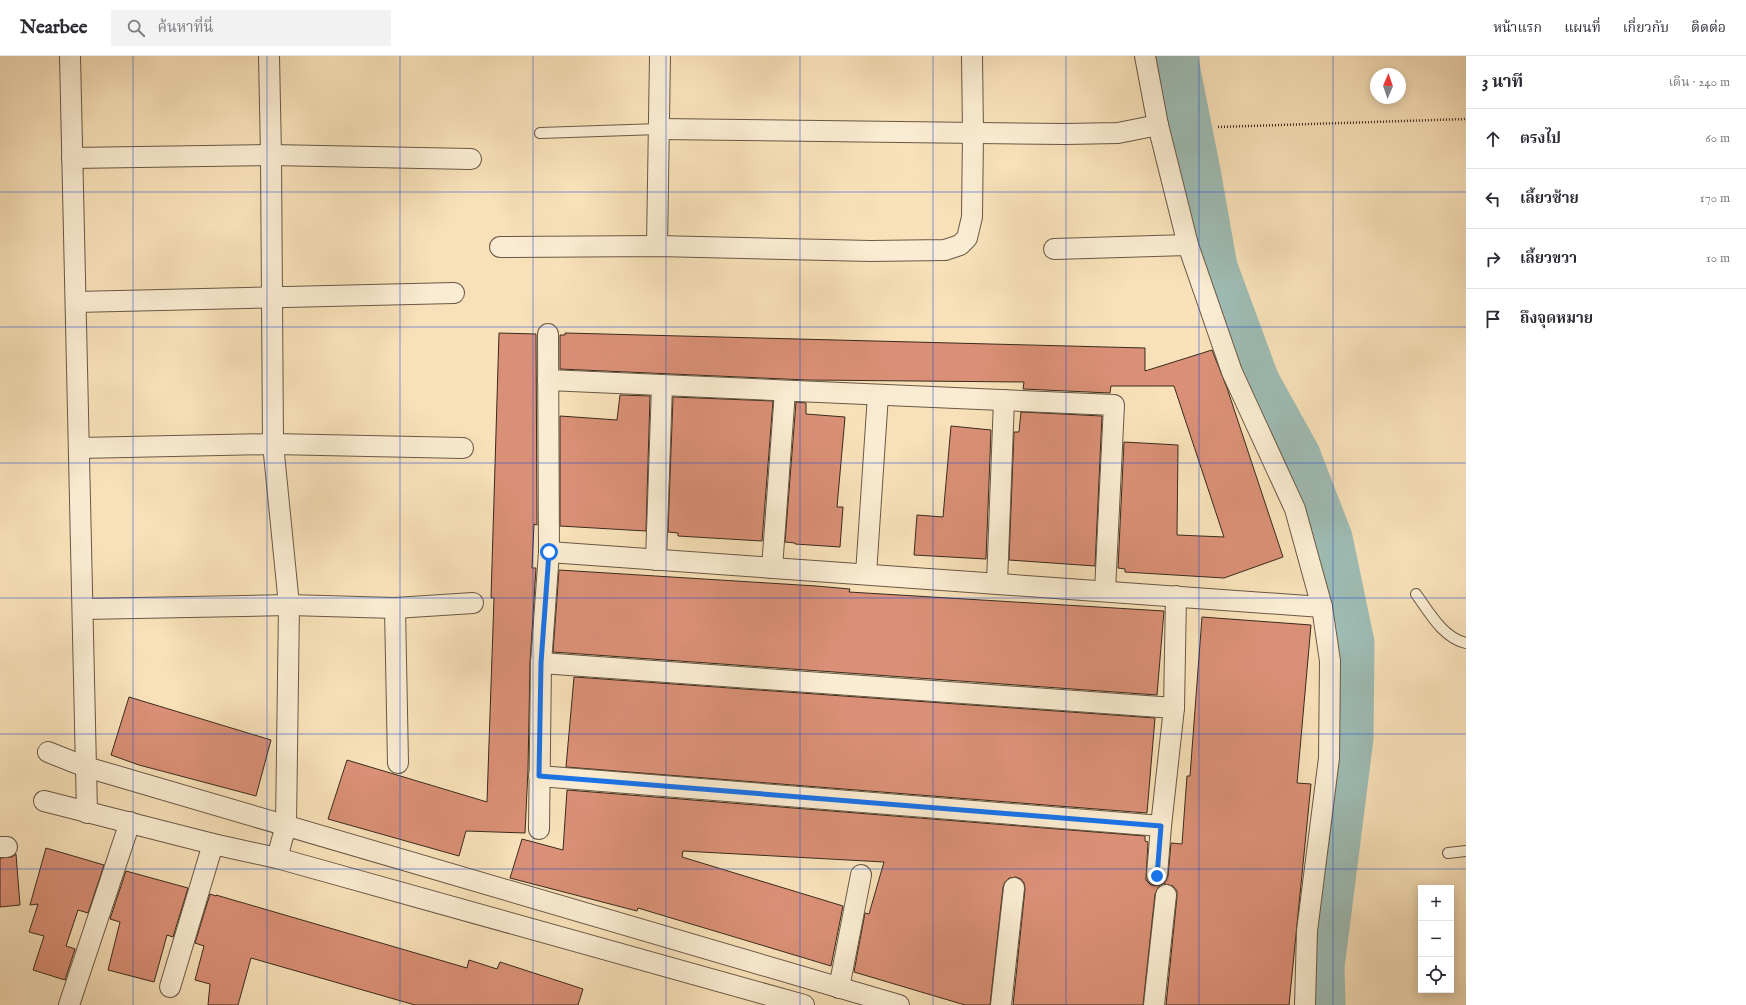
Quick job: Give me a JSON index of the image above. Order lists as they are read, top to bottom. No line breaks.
{"north":"top","page":{"header":"Nearbee","search":"ค้นหาที่นี่","nav":["หน้าแรก","แผนที่","เกี่ยวกับ","ติดต่อ"],"heading":["3 นาที","เดิน · 240 m"],"list":[["ตรงไป","60 m"],["เลี้ยวซ้าย","170 m"],["เลี้ยวขวา","10 m"],"ถึงจุดหมาย"],"map_buttons":["+","−"]}}
